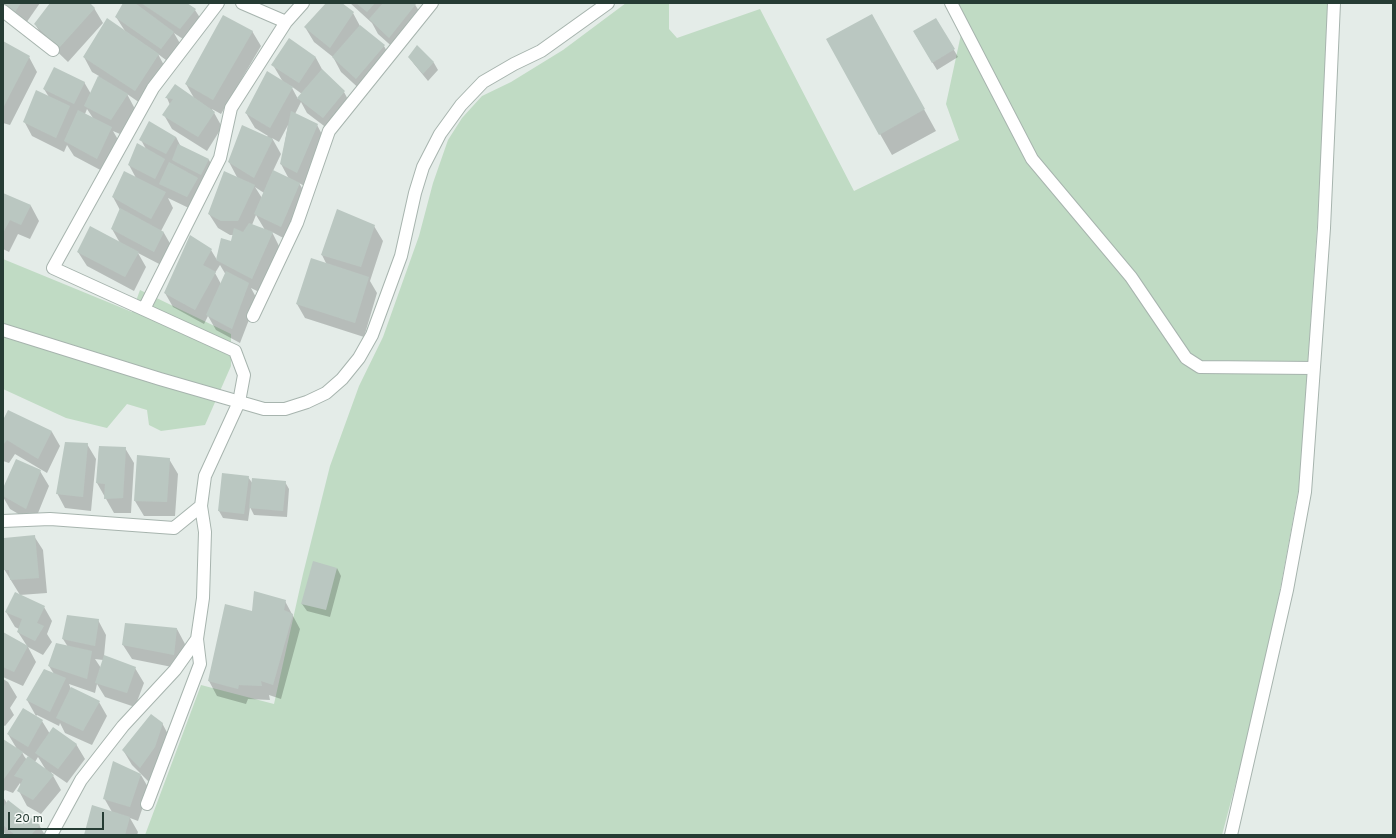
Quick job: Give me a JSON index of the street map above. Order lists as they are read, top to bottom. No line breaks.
{"scale_bar":"20 m"}
